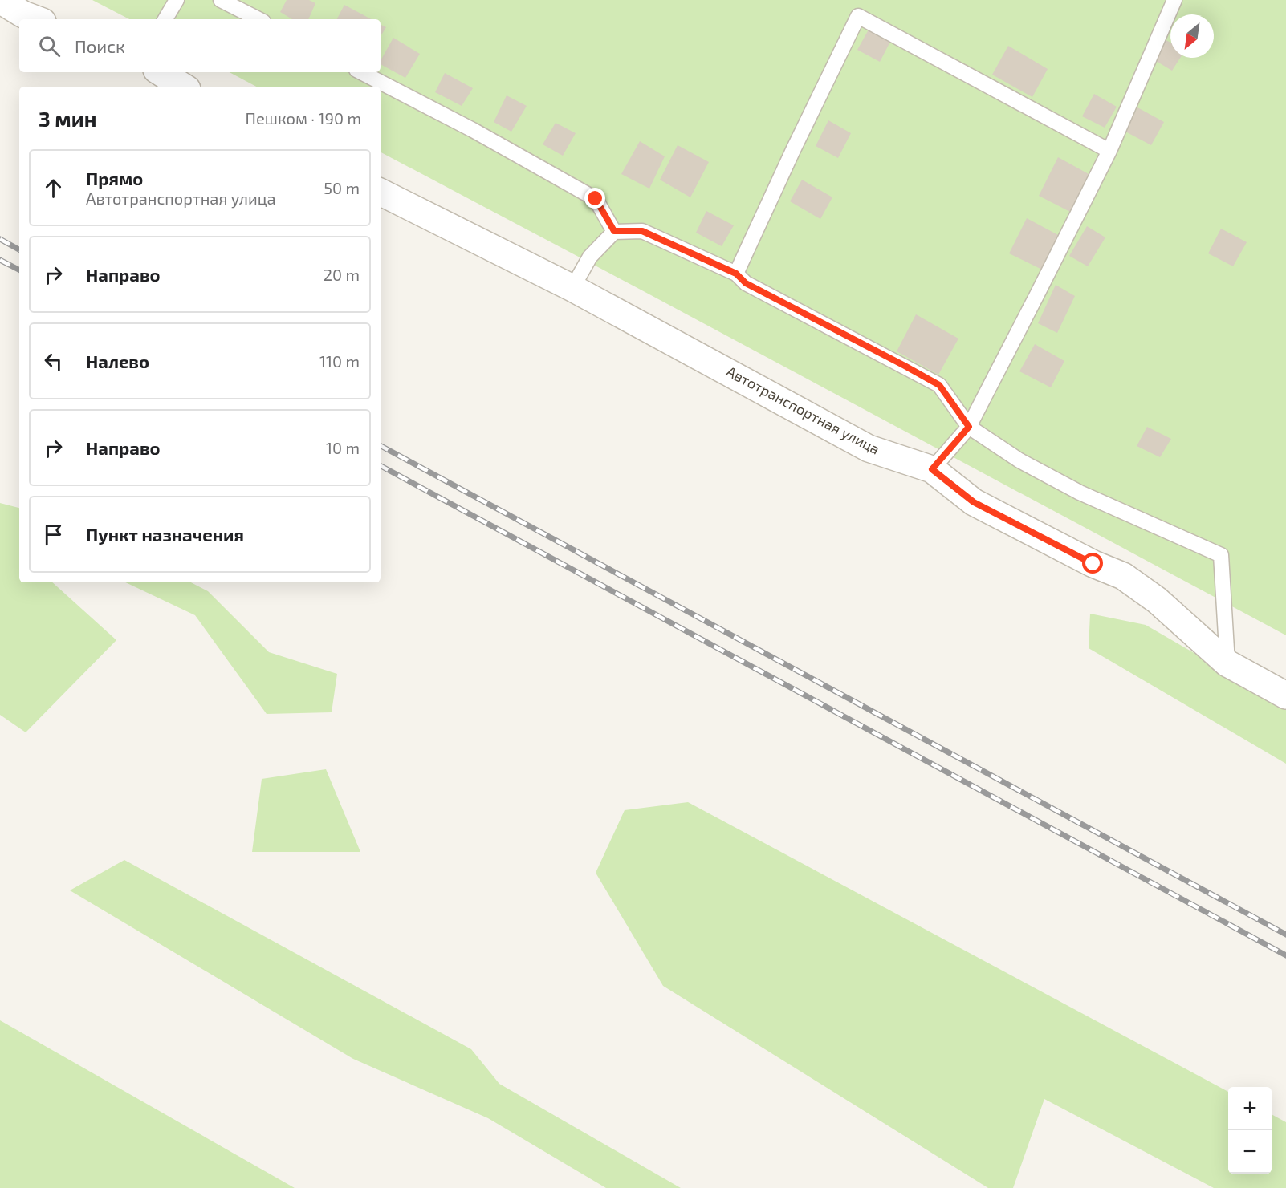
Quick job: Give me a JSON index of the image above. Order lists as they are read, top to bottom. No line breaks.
{"streets":{"street":["Автотранспортная улица"]},"north":"bottom left","page":{"search":"Поиск","heading":["3 мин","Пешком · 190 m"],"list":[["Прямо","Автотранспортная улица","50 m"],["Направо","20 m"],["Налево","110 m"],["Направо","10 m"],"Пункт назначения"],"map_buttons":["+","−"]}}
